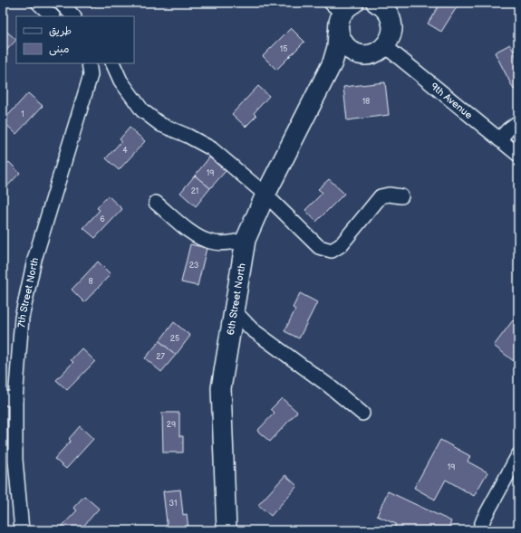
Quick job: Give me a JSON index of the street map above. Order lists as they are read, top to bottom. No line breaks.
{"streets":{"street":["9th Avenue","7th Street North","6th Street North"]},"house_numbers":["15","18","1","4","19","21","6","23","8","25","27","29","19","31"],"legend":["طريق","مبنى"]}
